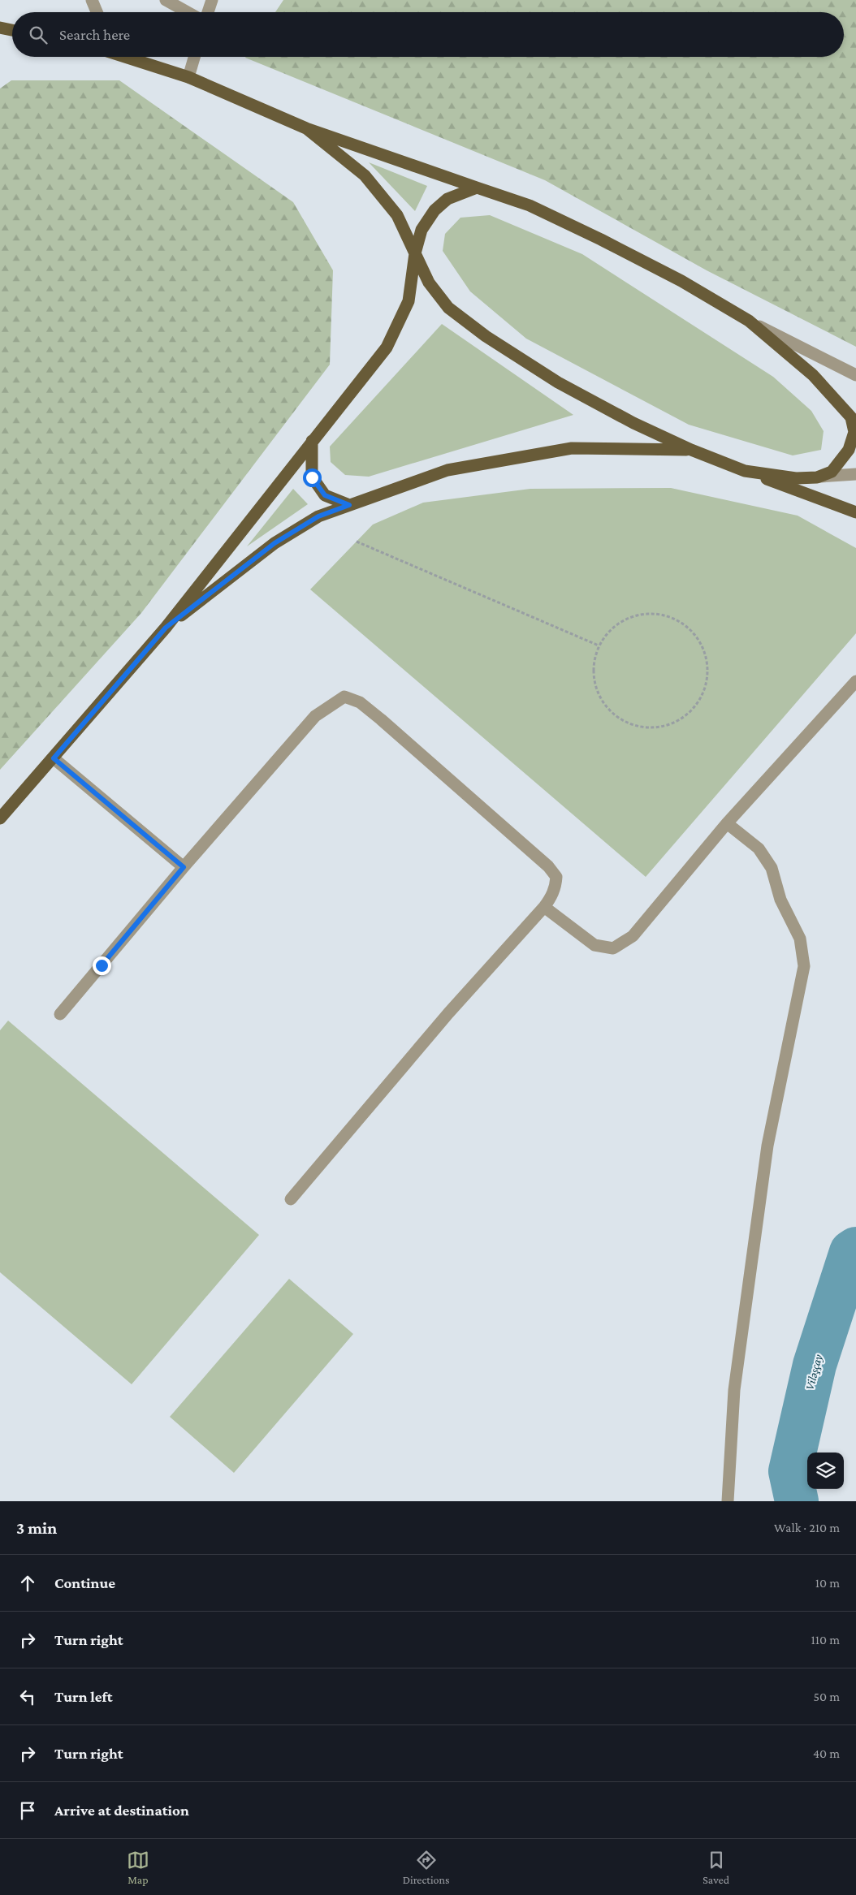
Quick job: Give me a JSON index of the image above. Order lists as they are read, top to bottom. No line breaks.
{"water":["Viləşçay"],"page":{"search":"Search here","heading":["3 min","Walk · 210 m"],"list":[["Continue","10 m"],["Turn right","110 m"],["Turn left","50 m"],["Turn right","40 m"],"Arrive at destination"],"nav":["Map","Directions","Saved"]}}
